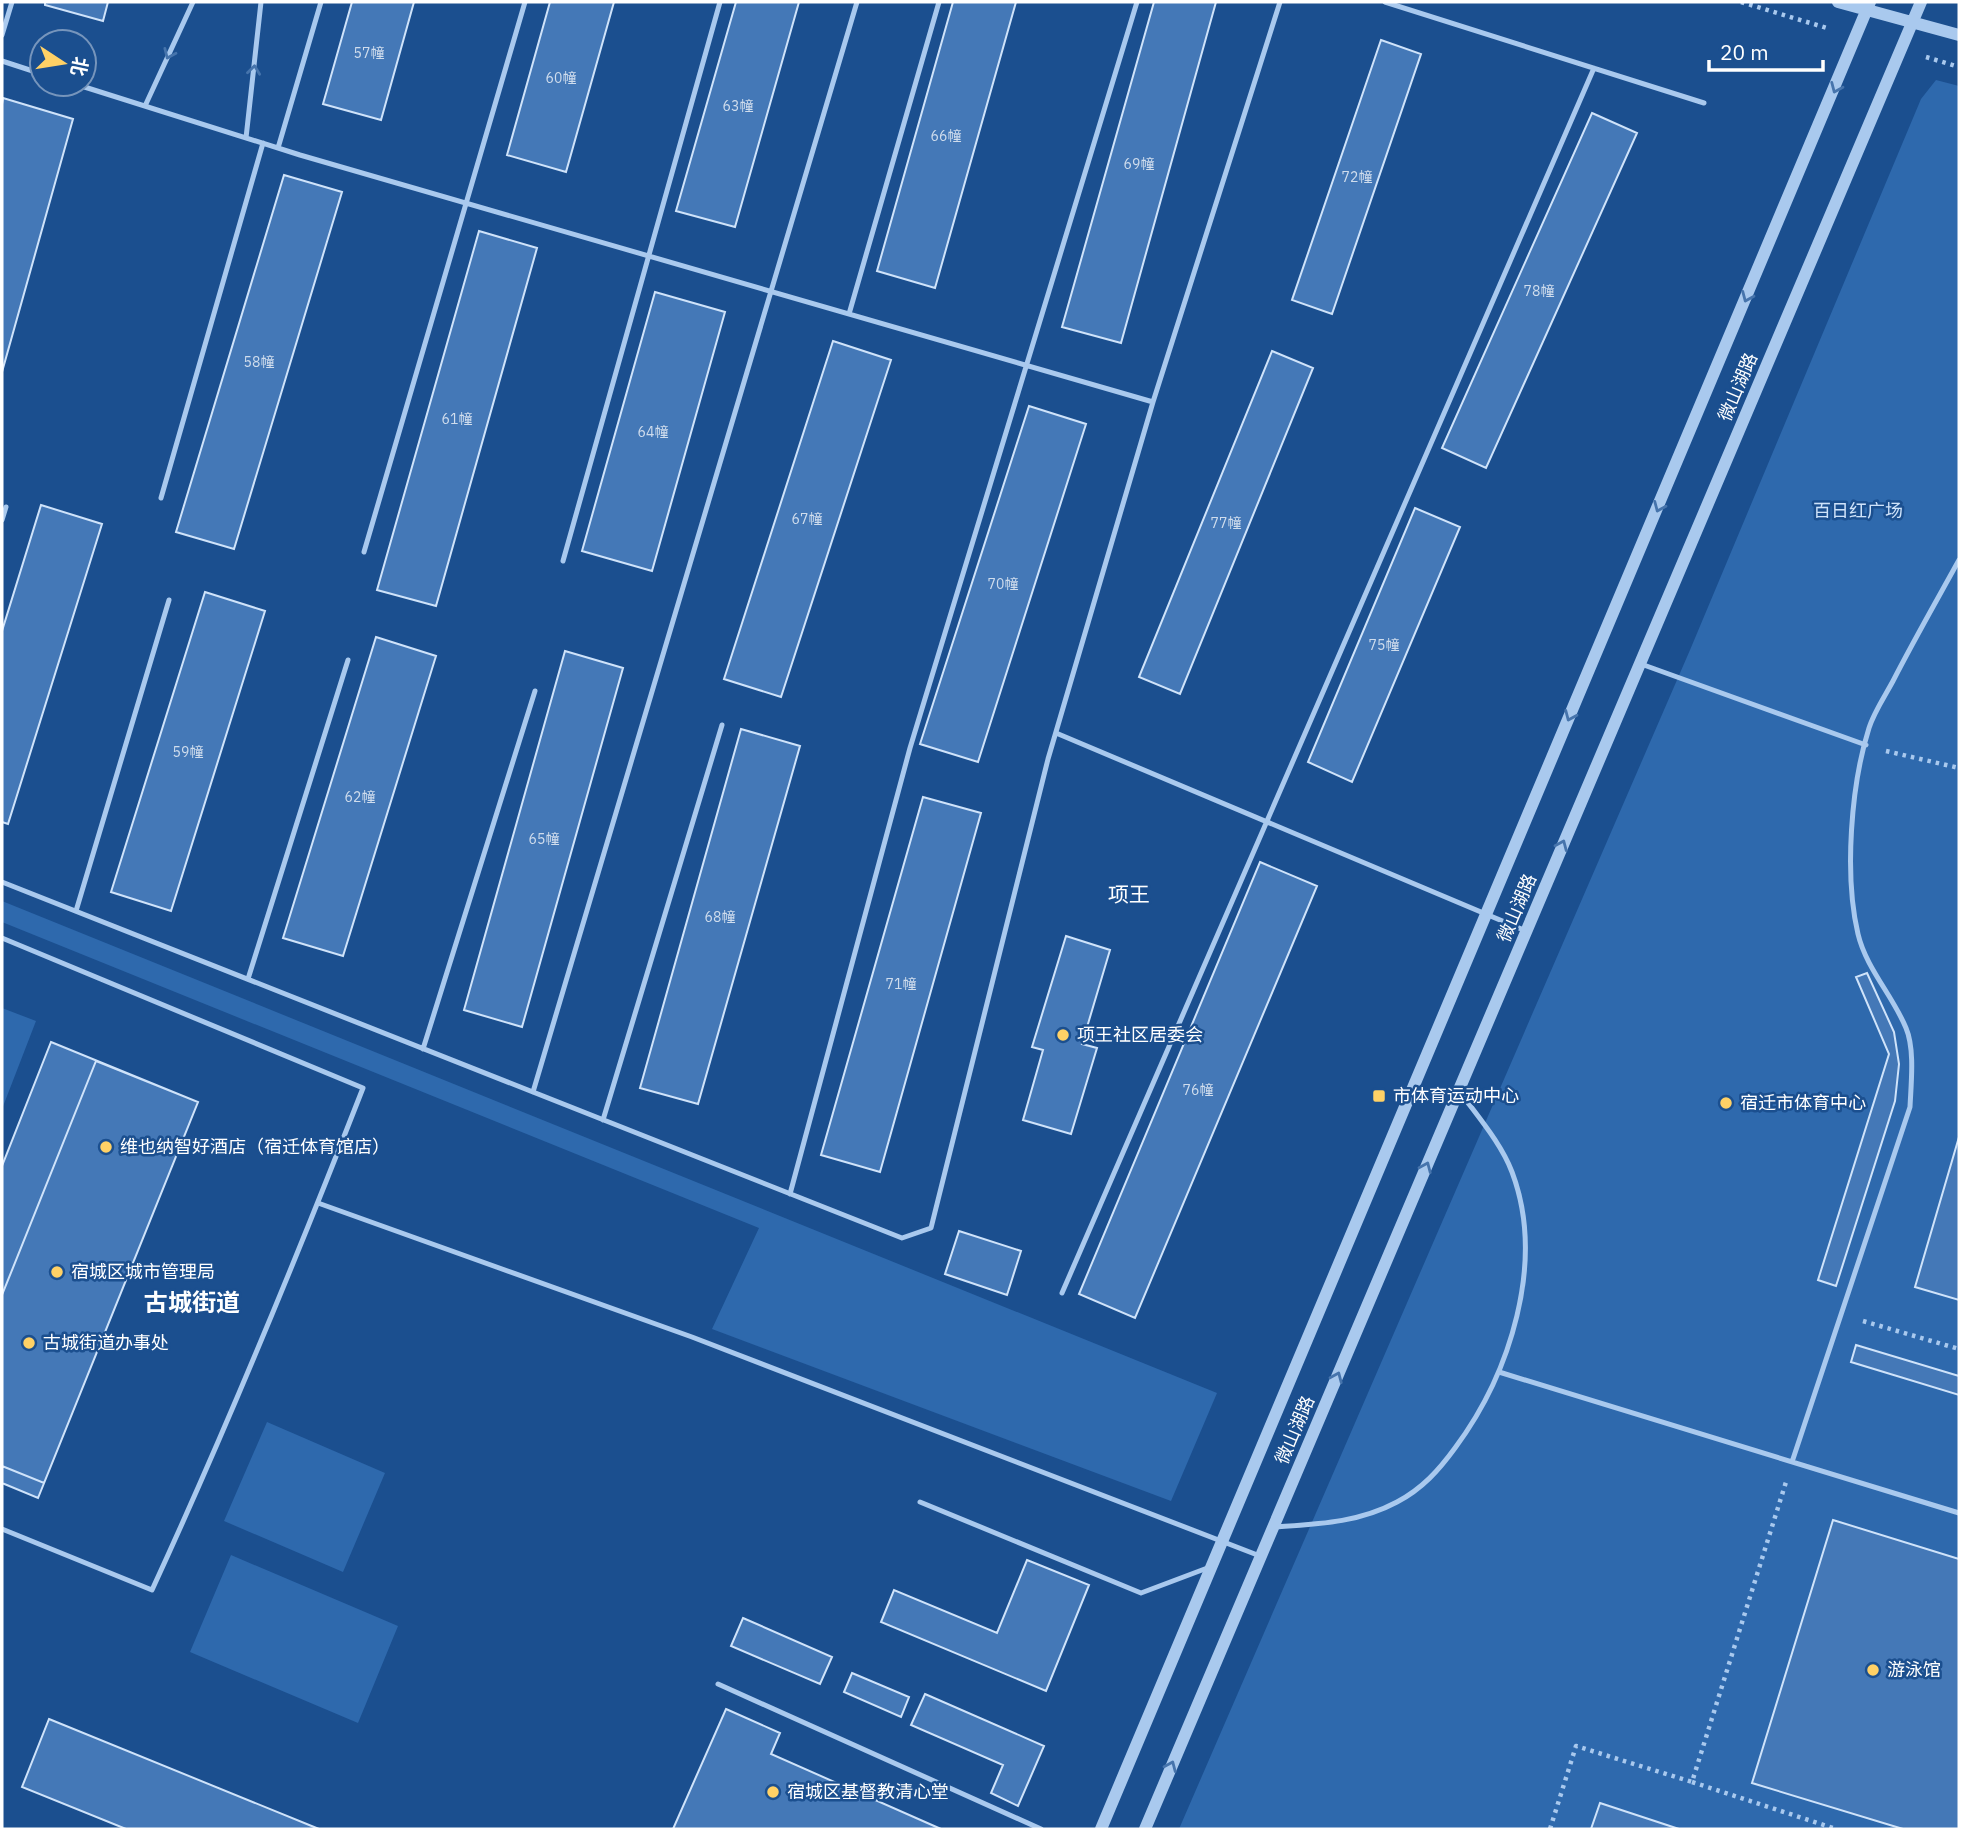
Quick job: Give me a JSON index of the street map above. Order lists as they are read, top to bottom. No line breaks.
{"streets":{"street":["微山湖路"]},"districts":["项王","古城街道"],"parks":["百日红广场"],"places":{"other":["项王社区居委会","宿迁市体育中心","维也纳智好酒店（宿迁体育馆店）","宿城区城市管理局","古城街道办事处","游泳馆","宿城区基督教清心堂"],"transit":["市体育运动中心"]},"house_numbers":["57幢","60幢","63幢","66幢","69幢","72幢","78幢","58幢","61幢","64幢","67幢","77幢","70幢","75幢","59幢","62幢","65幢","68幢","71幢","76幢"],"scale_bar":"20 m","north":"right"}
